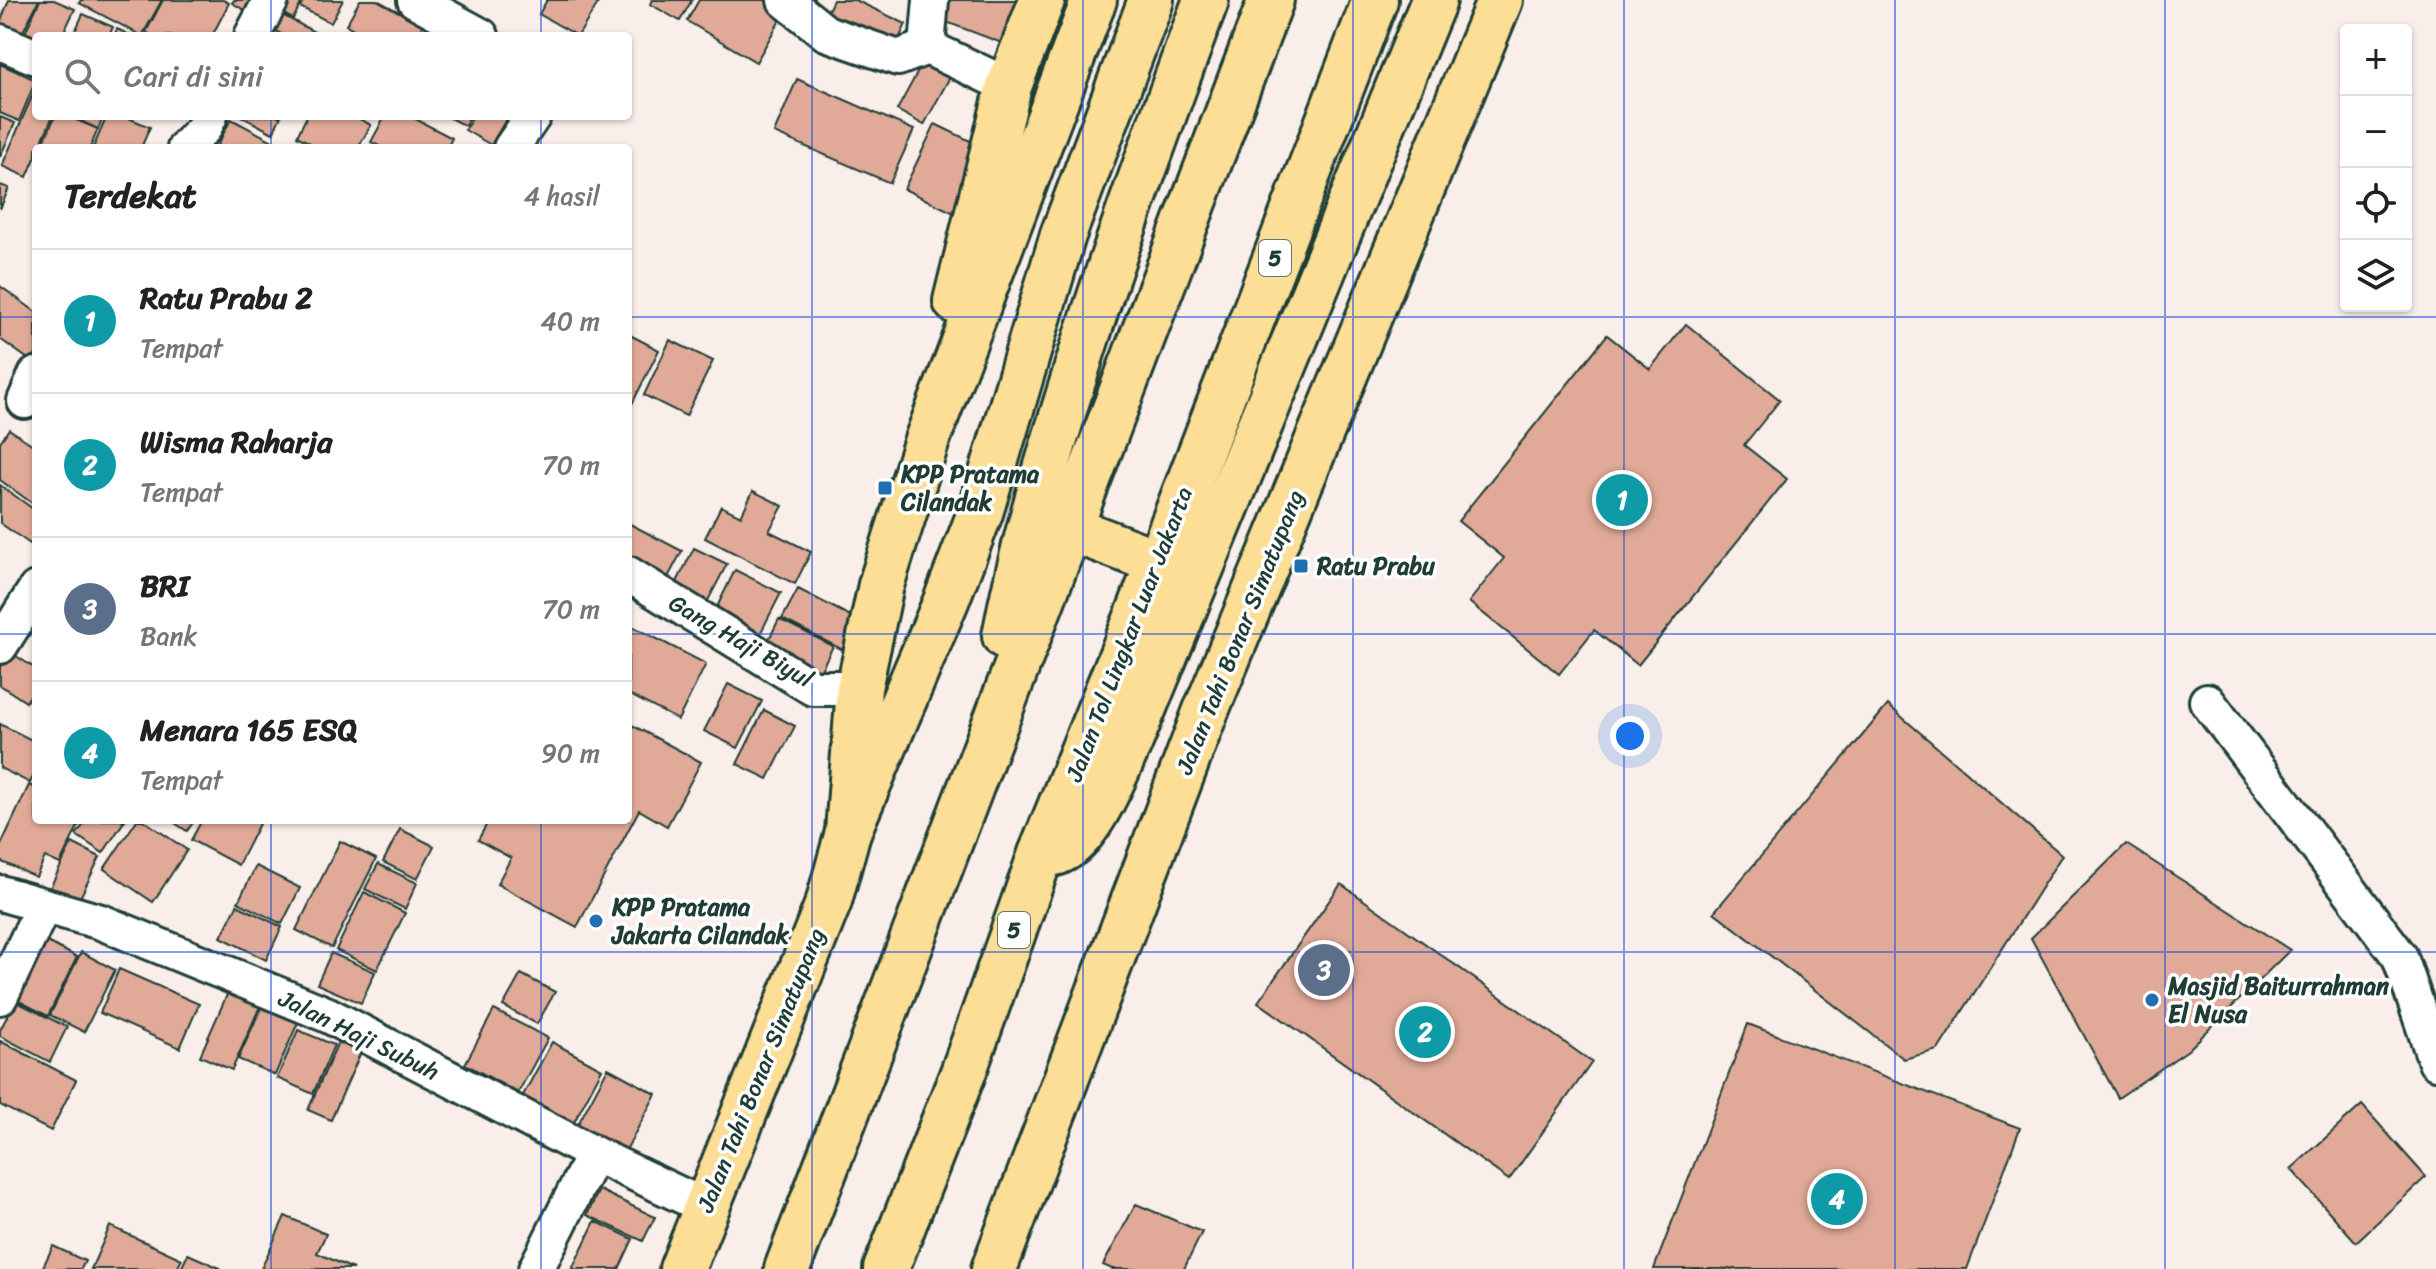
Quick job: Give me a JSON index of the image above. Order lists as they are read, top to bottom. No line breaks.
{"streets":{"highway":["5","Jalan Tahi Bonar Simatupang","Jalan Tol Lingkar Luar Jakarta"],"street":["Gang Haji Biyul","Jalan Haji Subuh"]},"crossings":[["Jalan Tahi Bonar Simatupang","Gang Haji Biyul"],["Jalan Tahi Bonar Simatupang","Jalan Haji Subuh"]],"places":{"transit":["KPP Pratama Cilandak","Ratu Prabu"],"other":["KPP Pratama Jakarta Cilandak","Masjid Baiturrahman El Nusa"]},"page":{"map_buttons":["+","−"],"search":"Cari di sini","heading":["Terdekat","4 hasil"],"list":[{"mark":"1","name":"Ratu Prabu 2","note":"Tempat","value":"40 m"},{"mark":"2","name":"Wisma Raharja","note":"Tempat","value":"70 m"},{"mark":"3","name":"BRI","note":"Bank","value":"70 m"},{"mark":"4","name":"Menara 165 ESQ","note":"Tempat","value":"90 m"}],"pins":["1","3","2","4"]}}
